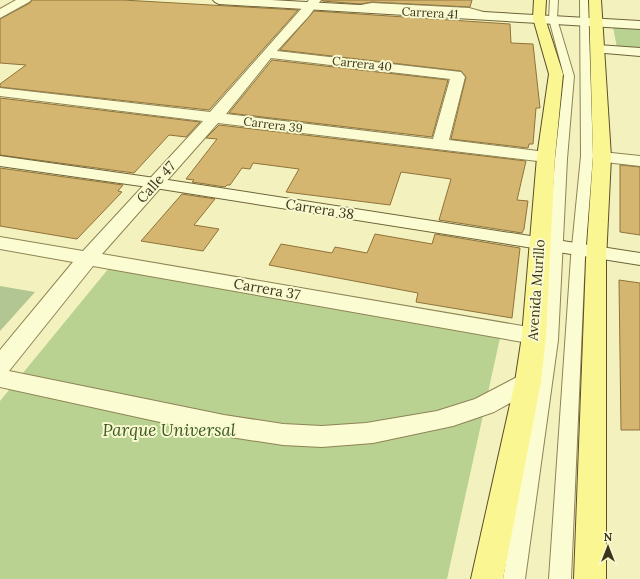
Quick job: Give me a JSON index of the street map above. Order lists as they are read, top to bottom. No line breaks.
{"streets":{"main road":["Avenida Murillo"],"street":["Carrera 41","Carrera 40","Carrera 39","Calle 47","Carrera 38","Carrera 37"]},"crossings":[["Carrera 41","Calle 47"],["Carrera 41","Avenida Murillo"],["Carrera 40","Carrera 39"],["Carrera 40","Calle 47"],["Carrera 39","Calle 47"],["Carrera 39","Avenida Murillo"],["Calle 47","Carrera 38"],["Calle 47","Carrera 37"],["Carrera 38","Avenida Murillo"],["Carrera 37","Avenida Murillo"]],"parks":["Parque Universal"],"north":"top"}
